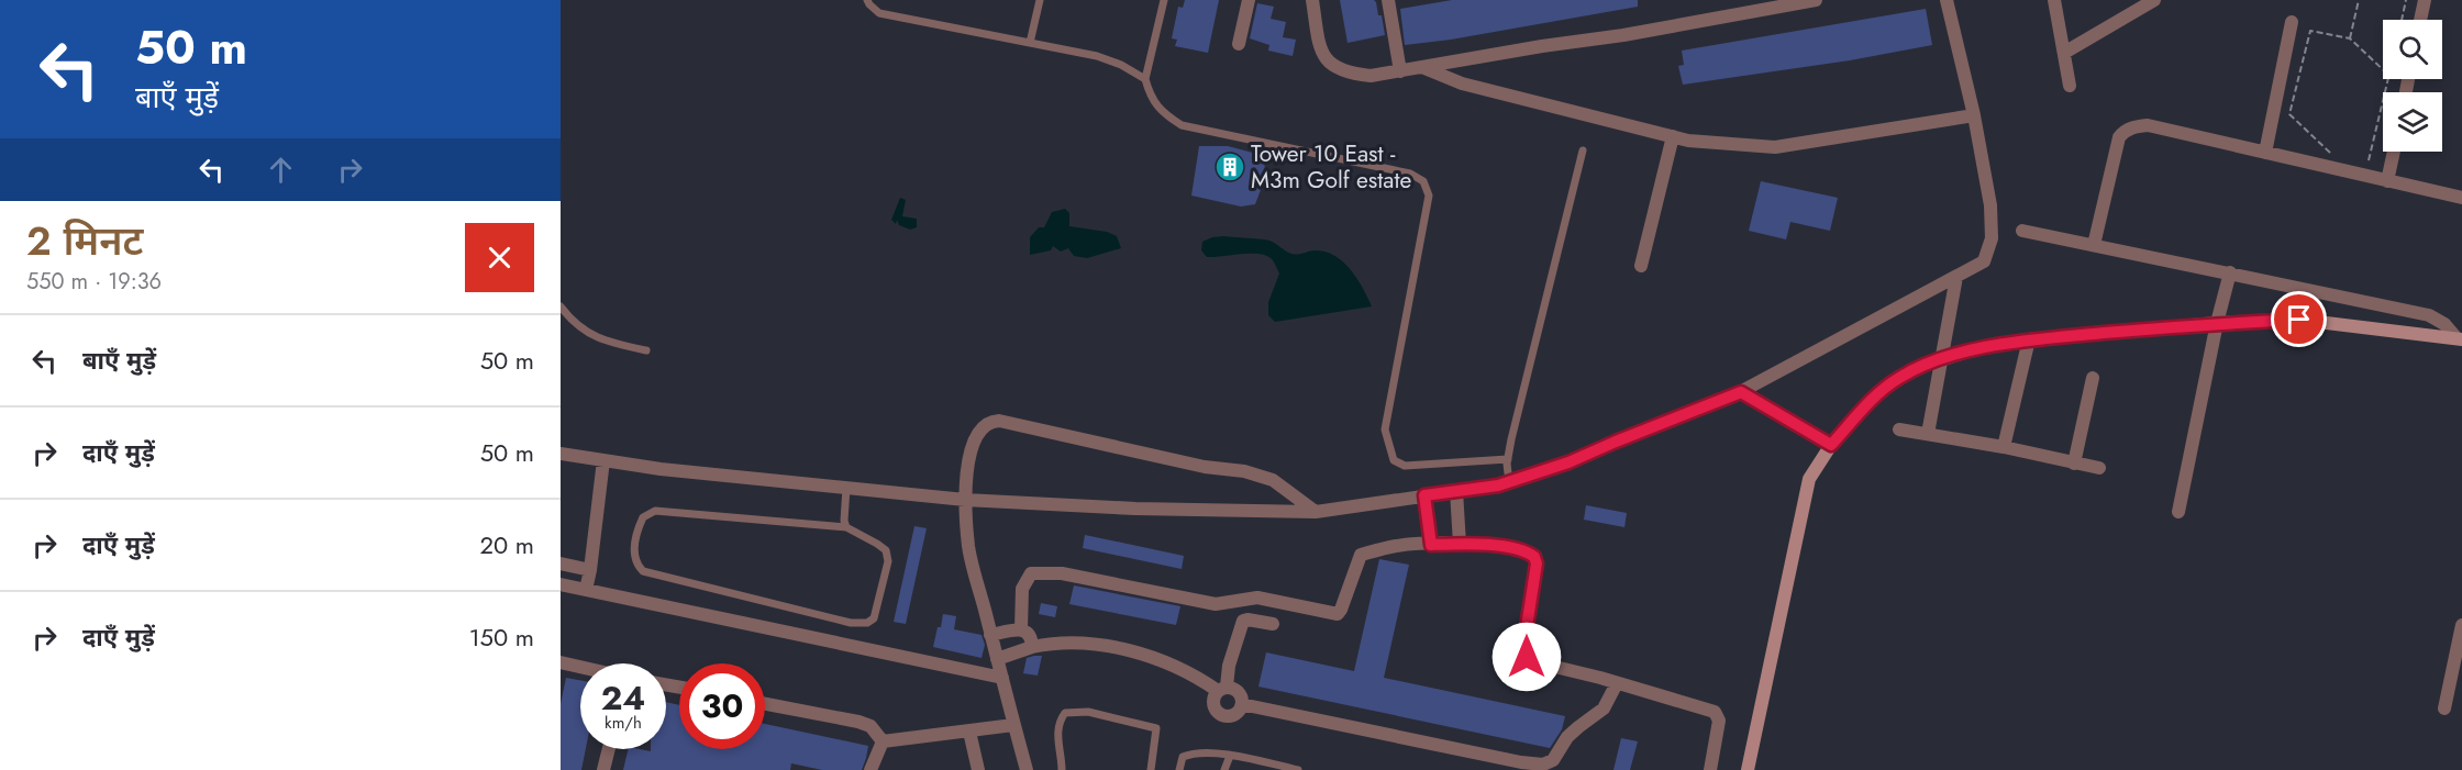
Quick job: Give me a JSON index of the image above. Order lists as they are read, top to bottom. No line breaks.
{"places":{"building":["Tower 10 East - M3m Golf estate"]},"page":{"turn":["50 m","बाएँ मुड़ें"],"heading":["2 मिनट","550 m · 19:36"],"list":[{"name":"बाएँ मुड़ें","value":"50 m"},{"name":"दाएँ मुड़ें","value":"50 m"},{"name":"दाएँ मुड़ें","value":"20 m"},{"name":"दाएँ मुड़ें","value":"150 m"}],"speed":"24 km/h","limit":"30"}}
